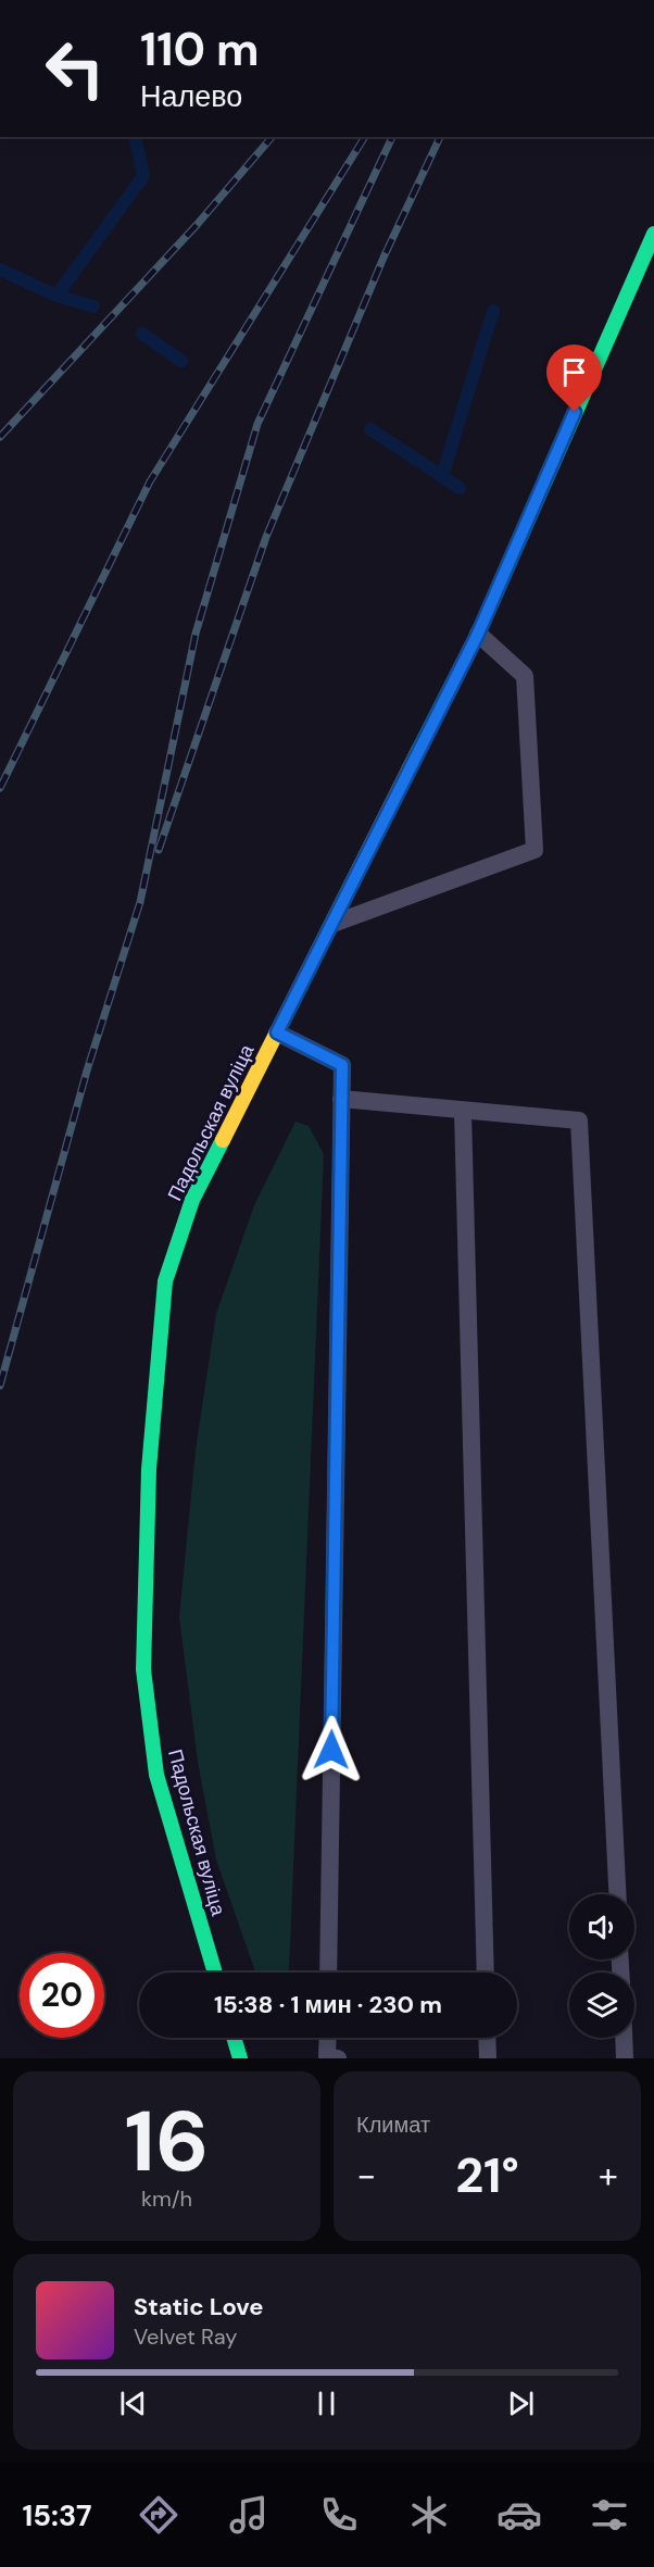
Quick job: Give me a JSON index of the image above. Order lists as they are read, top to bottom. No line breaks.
{"streets":{"main road":["Падольская вуліца"]},"page":{"turn":["110 m","Налево"],"limit":"20","trip":"15:38 · 1 мин · 230 m","tile":[["16","km/h"],"Климат"],"heat":["−","21°","+"],"song":["Static Love","Velvet Ray"],"tabs":"15:37"}}
